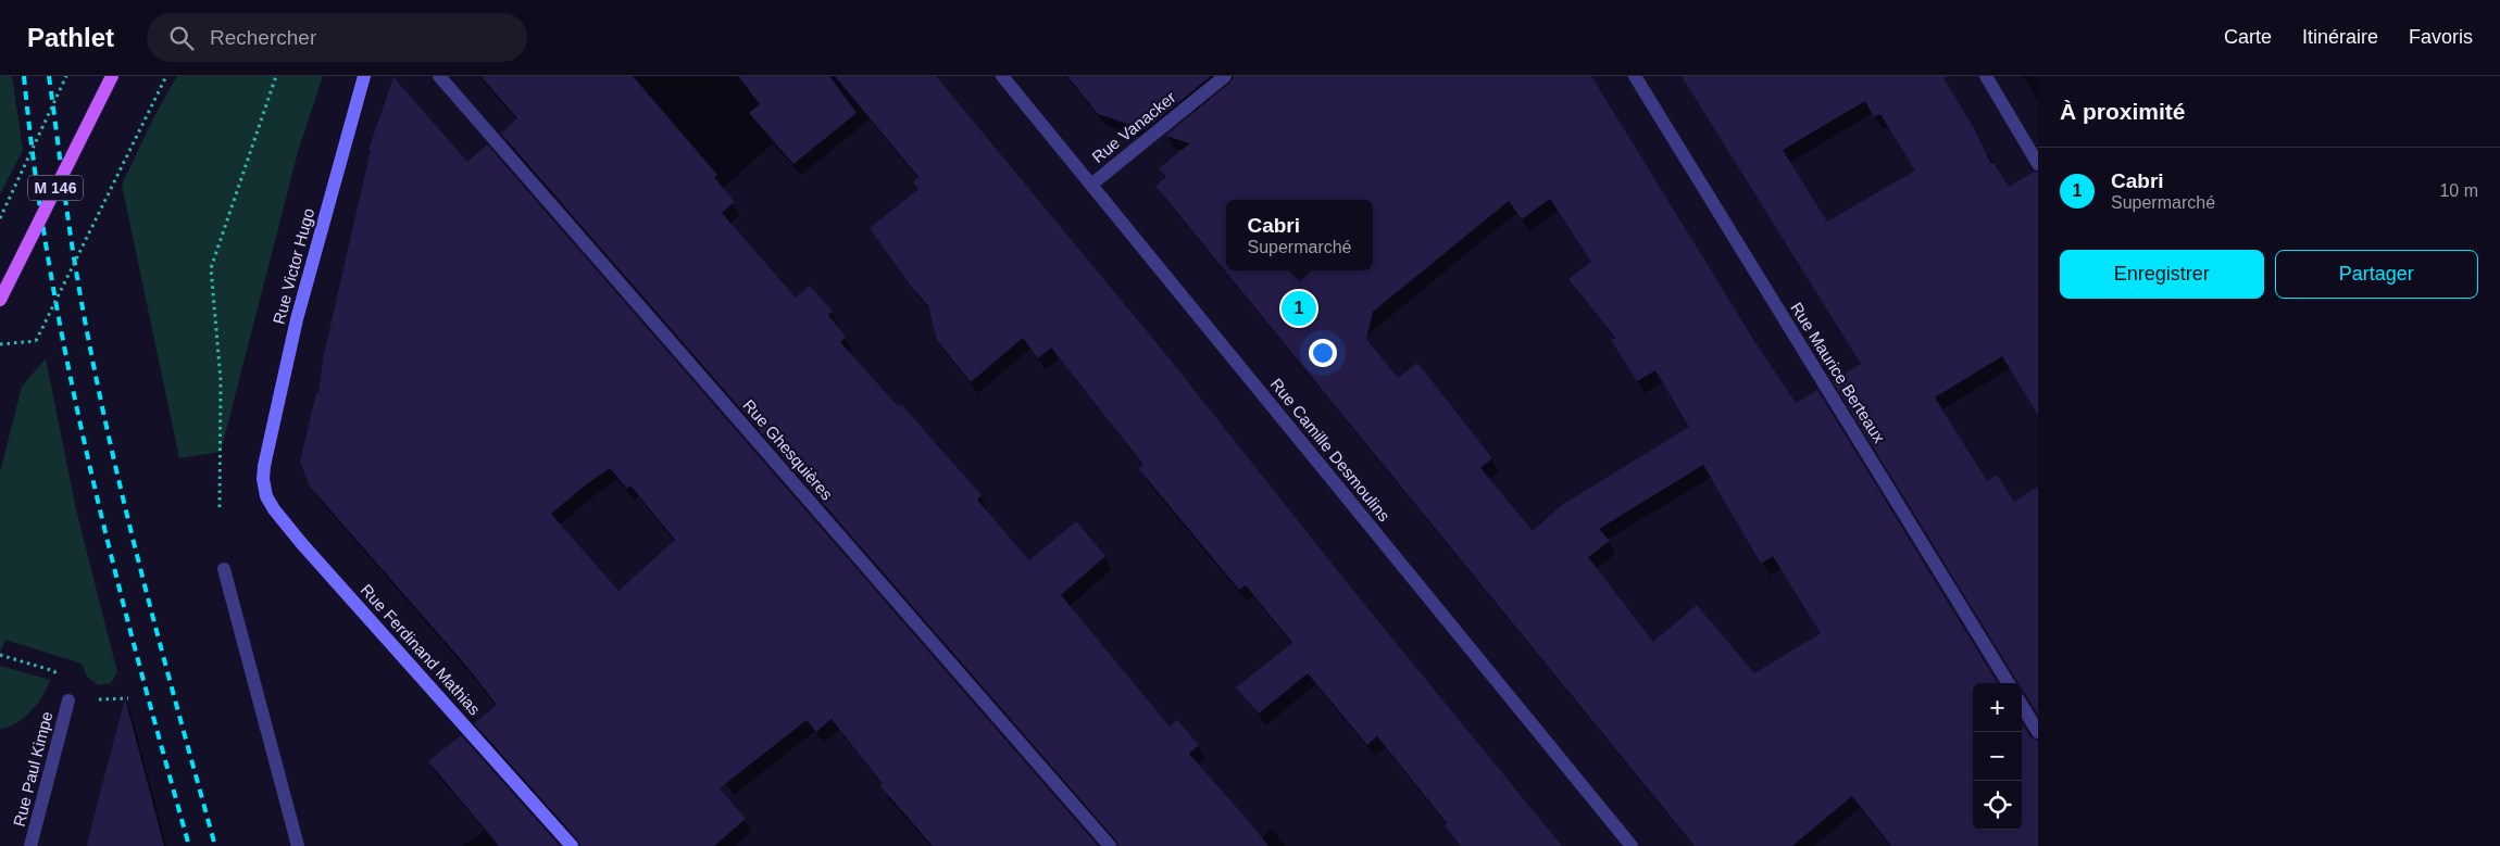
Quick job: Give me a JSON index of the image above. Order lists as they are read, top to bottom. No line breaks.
{"streets":{"main road":["M 146"],"street":["Rue Vanacker","Rue Victor Hugo","Rue Maurice Berteaux","Rue Ghesquières","Rue Camille Desmoulins","Rue Ferdinand Mathias","Rue Paul Kimpe"]},"crossings":[["Rue Vanacker","Rue Camille Desmoulins"],["Rue Victor Hugo","Rue Ferdinand Mathias"]],"page":{"header":"Pathlet","search":"Rechercher","nav":["Carte","Itinéraire","Favoris"],"heading":"À proximité","list":[{"mark":"1","name":"Cabri","note":"Supermarché","value":"10 m"}],"popup":["Cabri","Supermarché"],"buttons":["Enregistrer","Partager"],"pins":"1","map_buttons":["+","−"]}}
